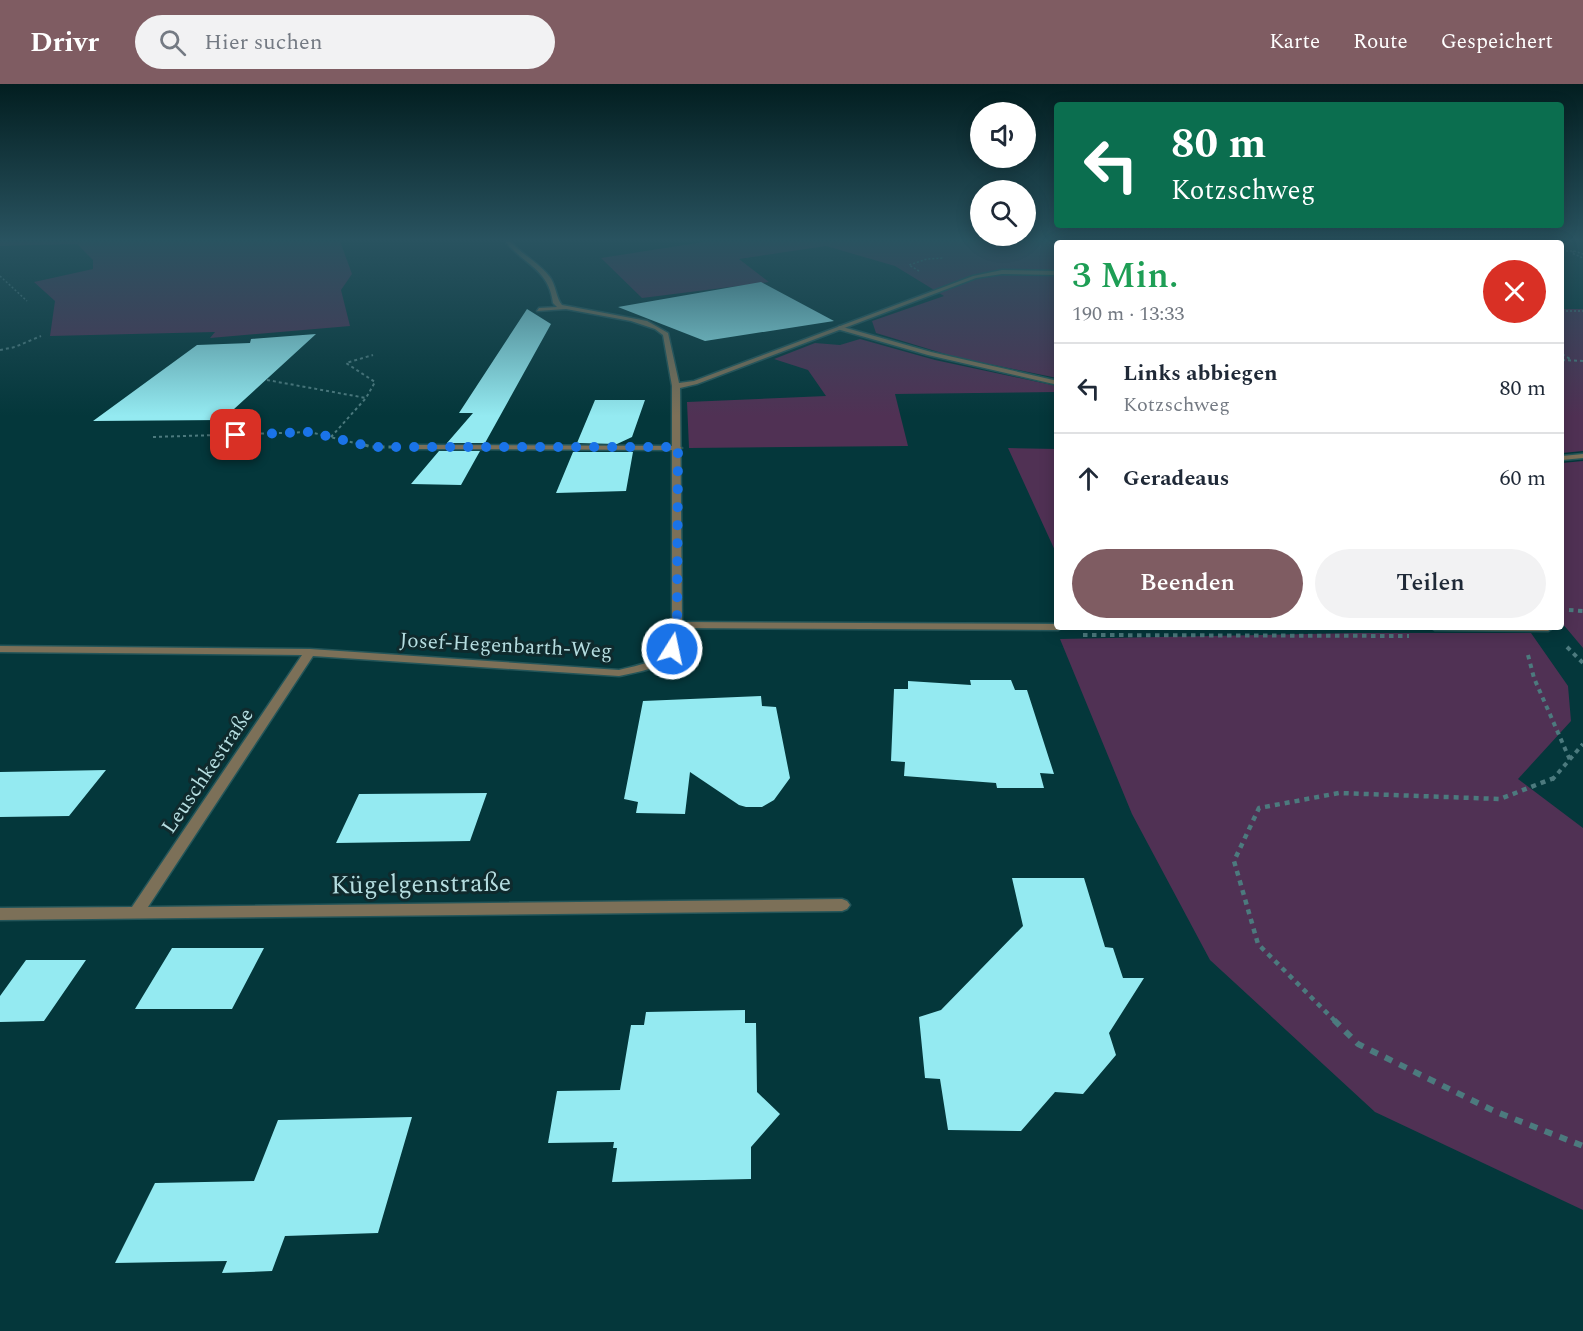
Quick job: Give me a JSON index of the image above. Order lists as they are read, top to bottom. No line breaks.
{"streets":{"street":["Josef-Hegenbarth-Weg","Leuschkestraße","Kügelgenstraße"]},"crossings":[["Josef-Hegenbarth-Weg","Leuschkestraße"],["Leuschkestraße","Kügelgenstraße"]],"page":{"header":"Drivr","search":"Hier suchen","nav":["Karte","Route","Gespeichert"],"turn":["80 m","Kotzschweg"],"heading":["3 Min.","190 m · 13:33"],"list":[{"name":"Links abbiegen","note":"Kotzschweg","value":"80 m"},{"name":"Geradeaus","value":"60 m"}],"buttons":["Beenden","Teilen"]}}
